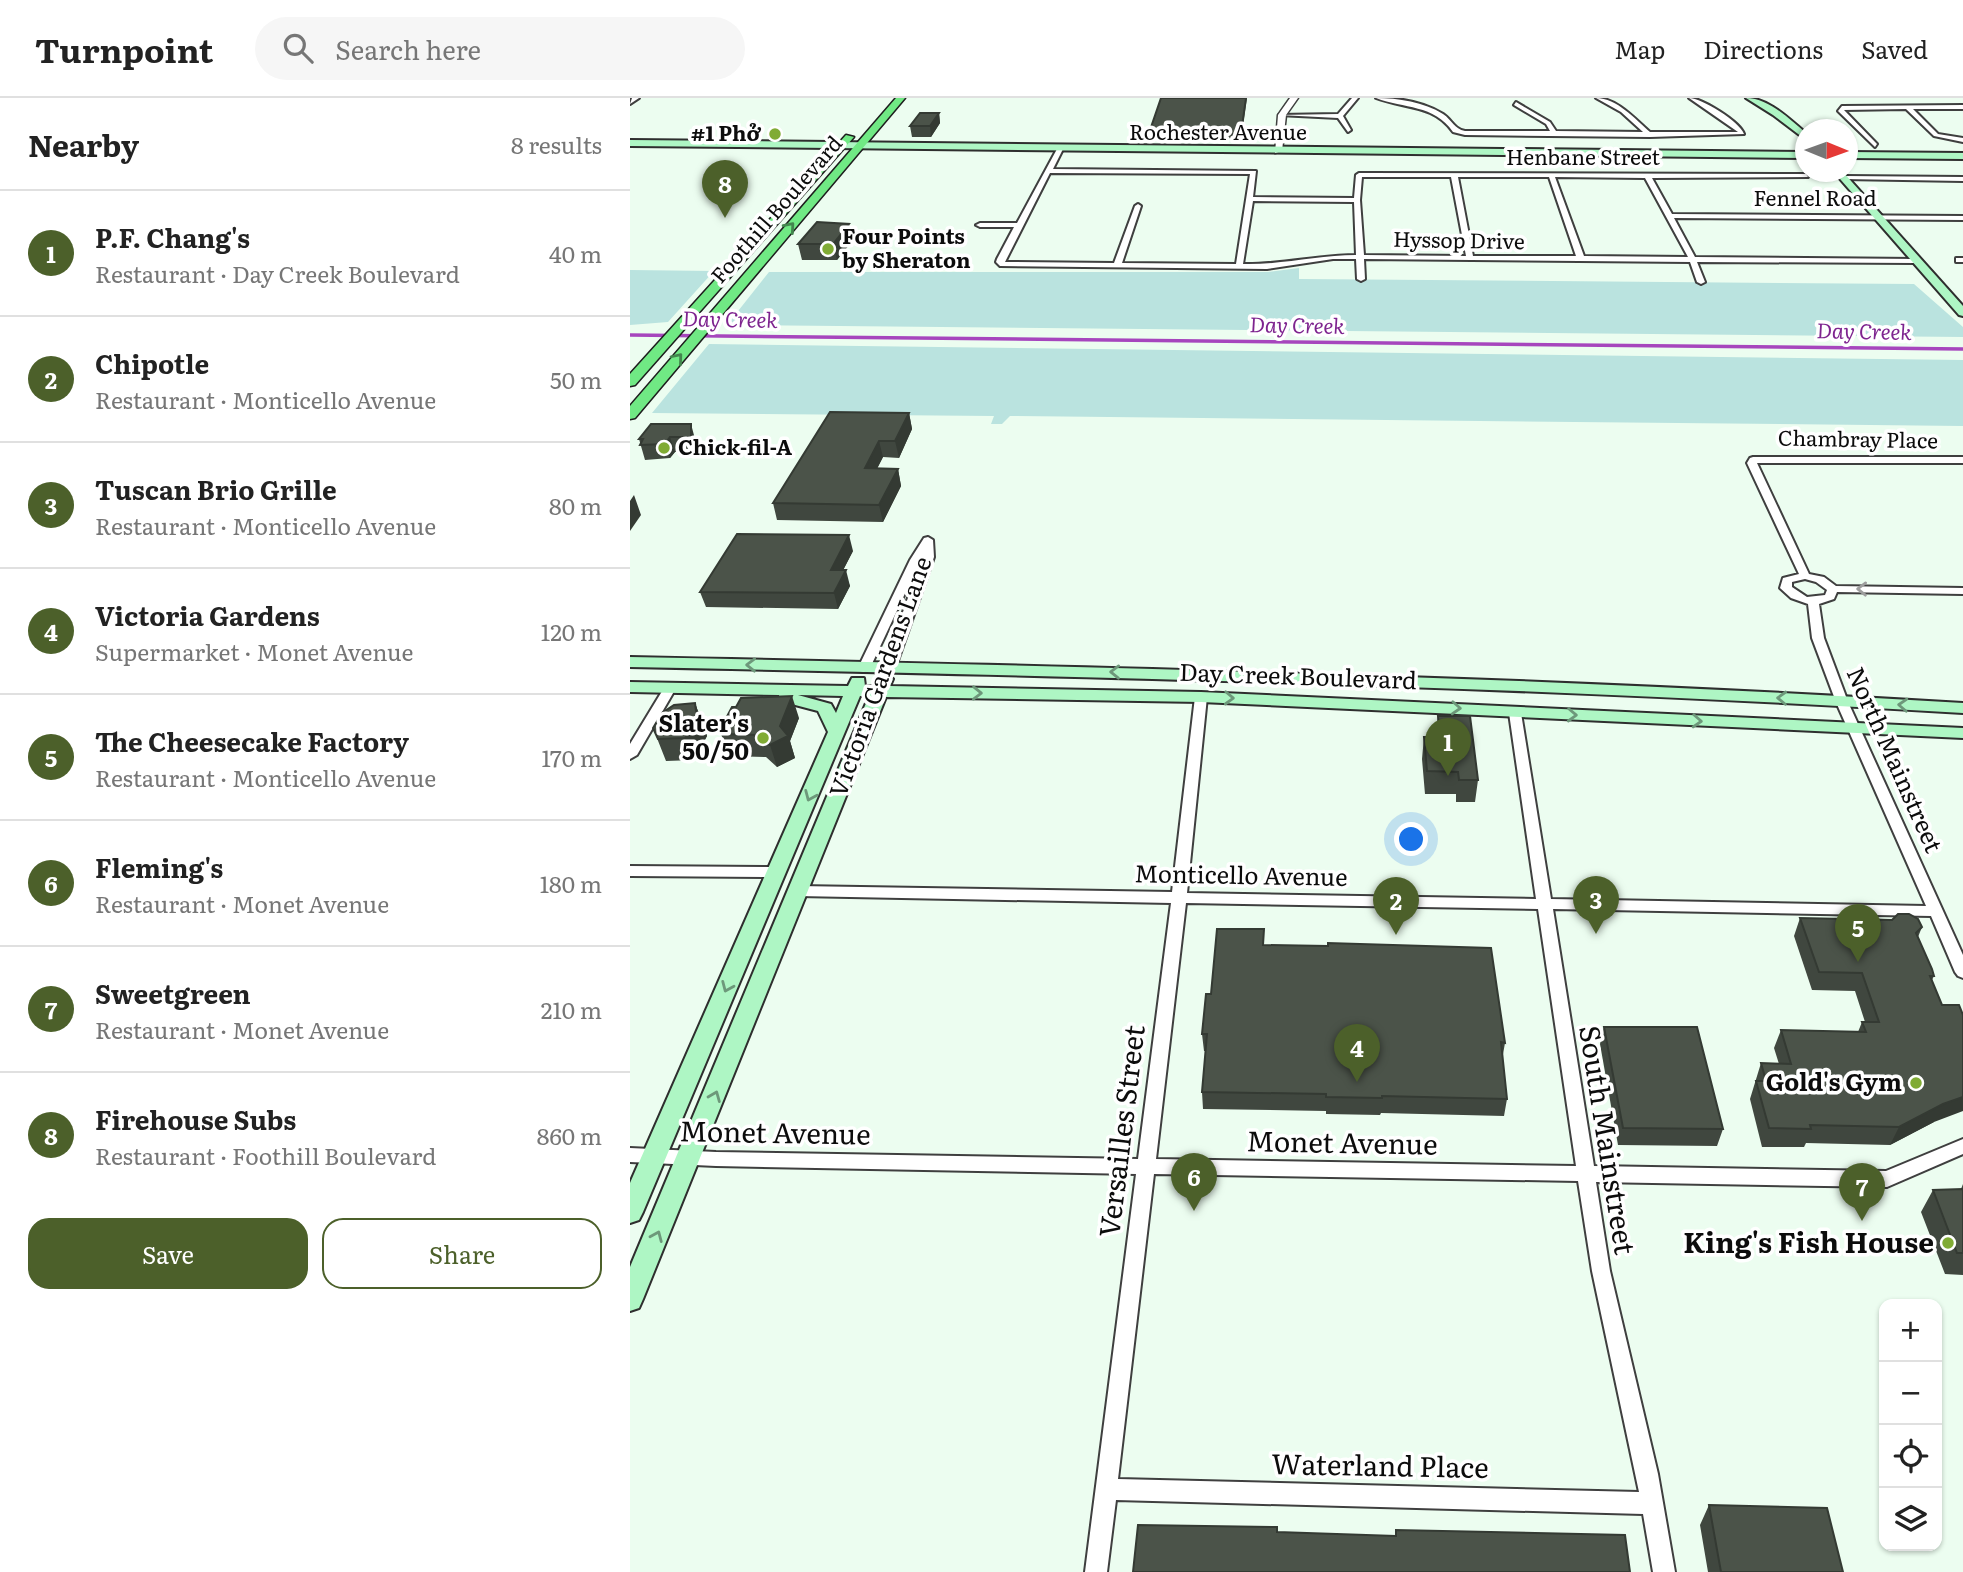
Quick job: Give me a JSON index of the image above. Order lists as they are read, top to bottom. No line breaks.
{"streets":{"main road":["Rochester Avenue","Foothill Boulevard","Victoria Gardens Lane","Day Creek Boulevard"],"street":["Henbane Street","Fennel Road","Hyssop Drive","Chambray Place","North Mainstreet","Monticello Avenue","Versailles Street","Monet Avenue","South Mainstreet","Waterland Place"]},"crossings":[["Rochester Avenue","Foothill Boulevard"],["Victoria Gardens Lane","Day Creek Boulevard"],["Victoria Gardens Lane","Monticello Avenue"],["Victoria Gardens Lane","Monet Avenue"],["Day Creek Boulevard","North Mainstreet"],["Day Creek Boulevard","Versailles Street"],["Day Creek Boulevard","South Mainstreet"],["North Mainstreet","Monticello Avenue"],["Monticello Avenue","Versailles Street"],["Monticello Avenue","South Mainstreet"],["Versailles Street","Monet Avenue"],["Versailles Street","Waterland Place"],["Monet Avenue","South Mainstreet"],["South Mainstreet","Waterland Place"]],"water":["Day Creek"],"places":["#1 Phở","Four Points by Sheraton","Chick-fil-A","Slater's 50/50","Gold's Gym","King's Fish House"],"north":"right","page":{"header":"Turnpoint","search":"Search here","nav":["Map","Directions","Saved"],"heading":["Nearby","8 results"],"pins":["8","1","3","2","5","4","6","7"],"list":[{"mark":"1","name":"P.F. Chang's","note":"Restaurant · Day Creek Boulevard","value":"40 m"},{"mark":"2","name":"Chipotle","note":"Restaurant · Monticello Avenue","value":"50 m"},{"mark":"3","name":"Tuscan Brio Grille","note":"Restaurant · Monticello Avenue","value":"80 m"},{"mark":"4","name":"Victoria Gardens","note":"Supermarket · Monet Avenue","value":"120 m"},{"mark":"5","name":"The Cheesecake Factory","note":"Restaurant · Monticello Avenue","value":"170 m"},{"mark":"6","name":"Fleming's","note":"Restaurant · Monet Avenue","value":"180 m"},{"mark":"7","name":"Sweetgreen","note":"Restaurant · Monet Avenue","value":"210 m"},{"mark":"8","name":"Firehouse Subs","note":"Restaurant · Foothill Boulevard","value":"860 m"}],"buttons":["Save","Share"],"map_buttons":["+","−"]}}
